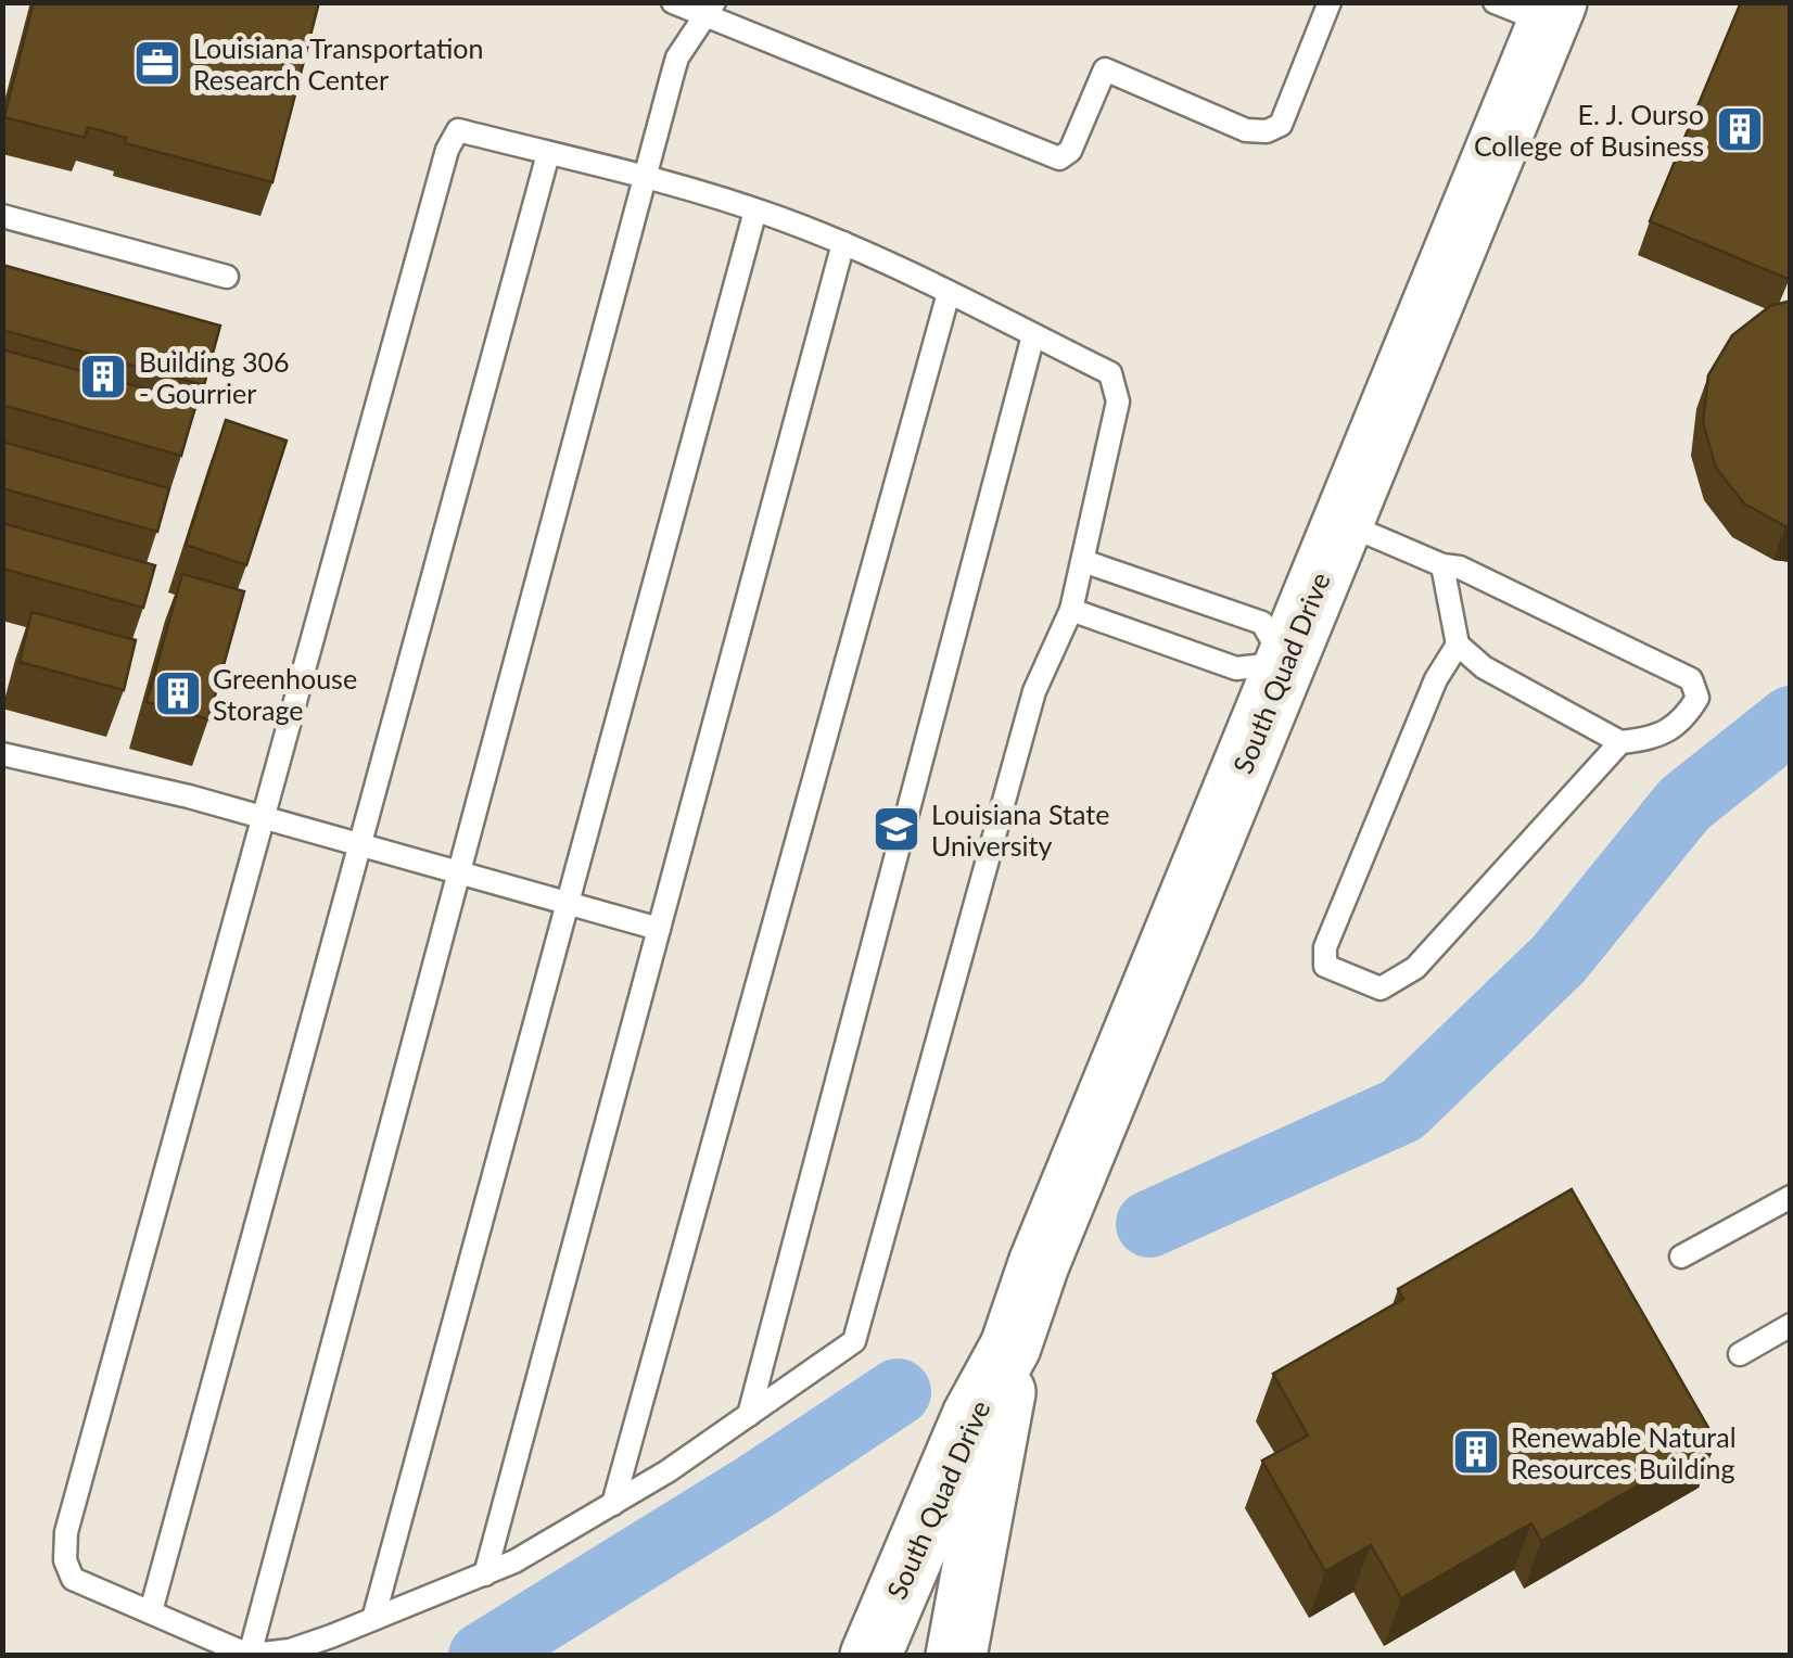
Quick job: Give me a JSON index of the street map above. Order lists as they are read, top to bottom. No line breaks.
{"streets":{"street":["South Quad Drive"]},"places":{"office":["Louisiana Transportation Research Center"],"building":["E. J. Ourso College of Business","Building 306 - Gourrier","Greenhouse Storage","Renewable Natural Resources Building"],"school or university":["Louisiana State University"]}}
